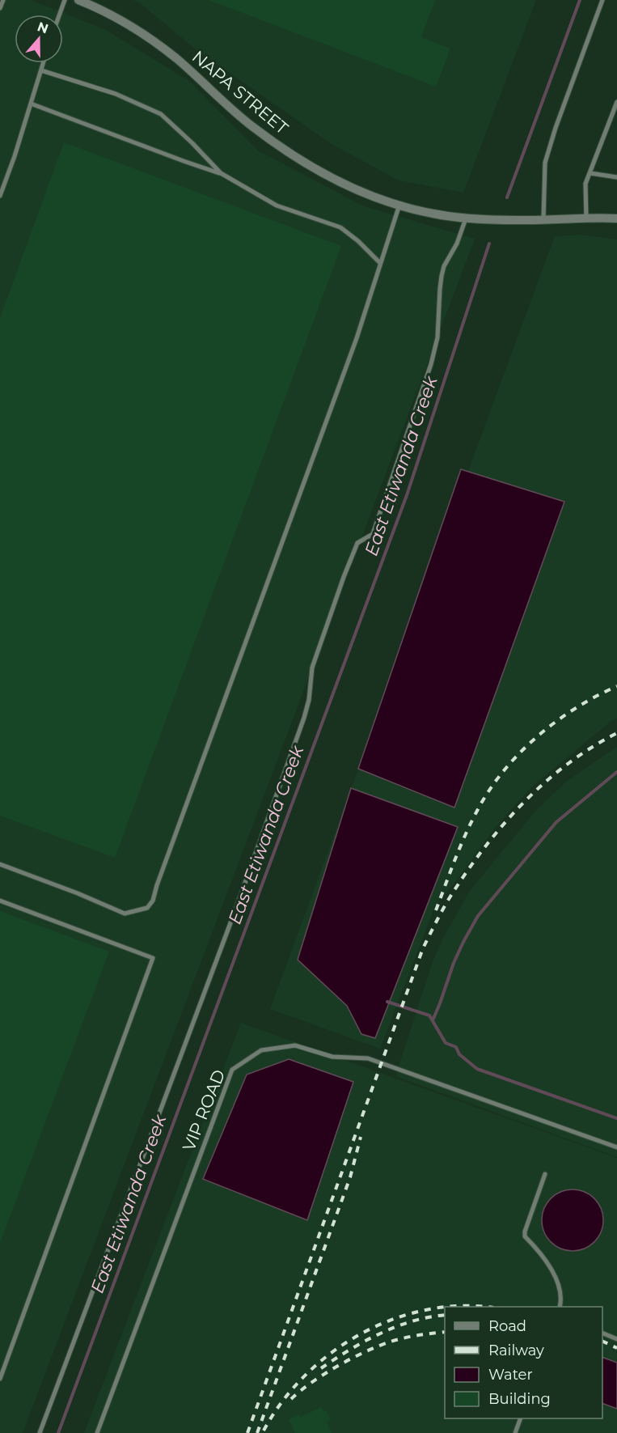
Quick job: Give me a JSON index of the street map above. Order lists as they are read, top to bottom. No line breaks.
{"streets":{"street":["NAPA STREET"],"lane":["VIP ROAD"]},"water":["East Etiwanda Creek"],"legend":["Road","Railway","Water","Building"],"north":"top"}
